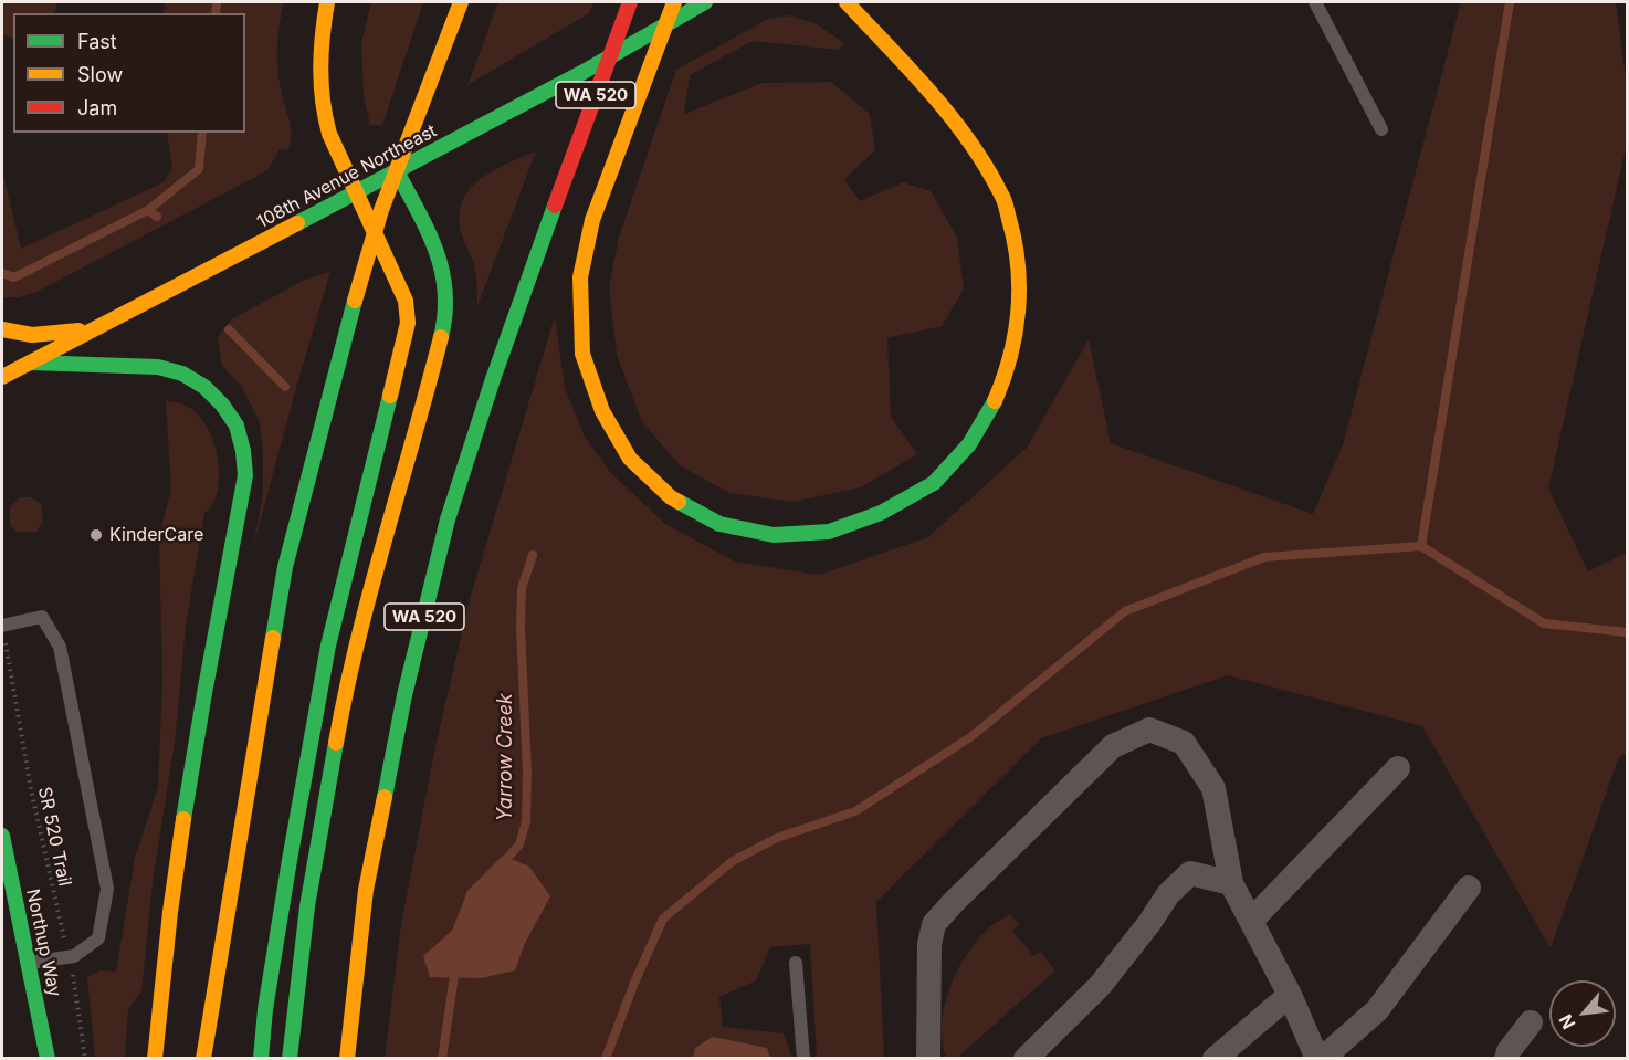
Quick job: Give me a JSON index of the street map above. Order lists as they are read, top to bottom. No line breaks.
{"streets":{"main road":["WA 520","108th Avenue Northeast","Northup Way"],"path":["SR 520 Trail"]},"water":["Yarrow Creek"],"places":["KinderCare"],"legend":["Fast","Slow","Jam"],"north":"bottom left"}
